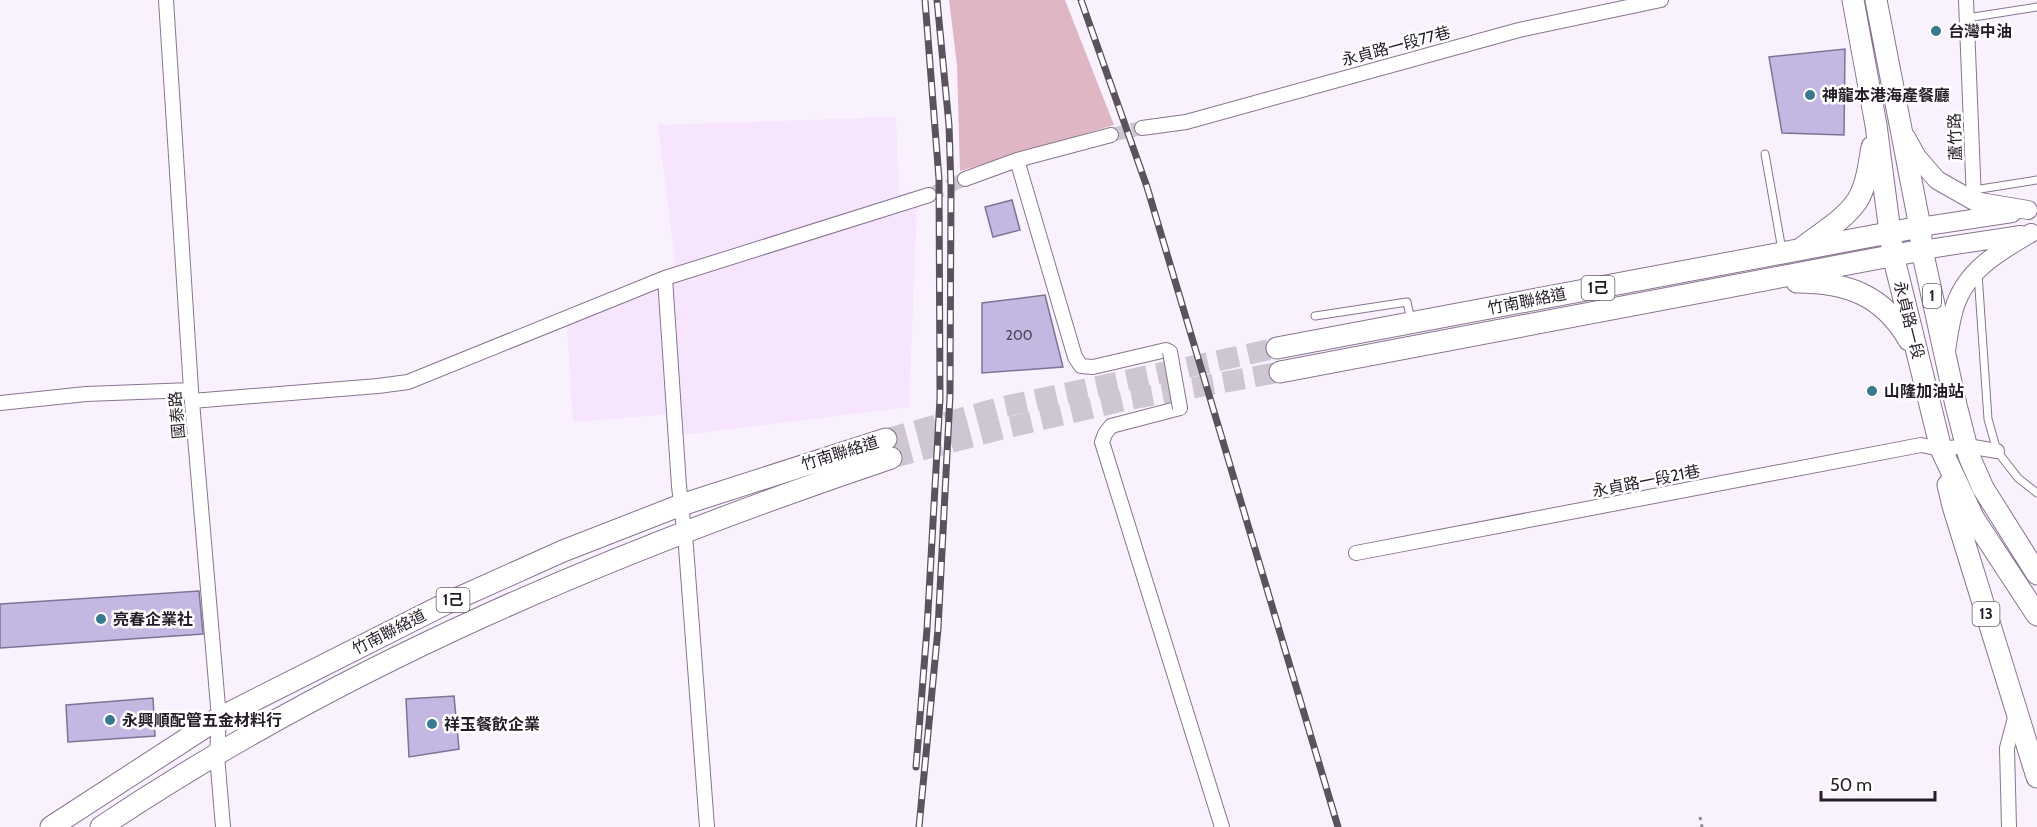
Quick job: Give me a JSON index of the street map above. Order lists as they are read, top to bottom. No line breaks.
{"streets":{"main road":["1己","1","竹南聯絡道","永貞路一段","13"],"street":["永貞路一段77巷","蘆竹路","國泰路","永貞路一段21巷"]},"crossings":[["竹南聯絡道","永貞路一段"],["竹南聯絡道","國泰路"],["永貞路一段","永貞路一段21巷"],["永貞路一段","13"],["永貞路一段21巷","13"]],"places":["台灣中油","神龍本港海產餐廳","山隆加油站","亮春企業社","永興順配管五金材料行","祥玉餐飲企業"],"house_numbers":["200"],"scale_bar":"50 m"}
